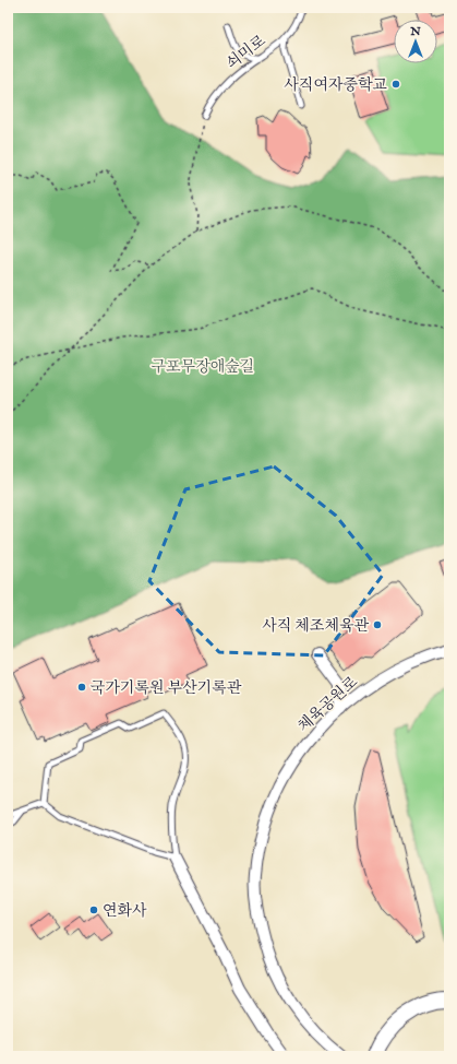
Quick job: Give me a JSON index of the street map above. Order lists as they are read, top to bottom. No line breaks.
{"streets":{"street":["체육공원로"],"lane":["쇠미로"]},"parks":["구포무장애숲길"],"places":["사직여자중학교","사직 체조체육관","국가기록원 부산기록관","연화사"],"north":"top"}
